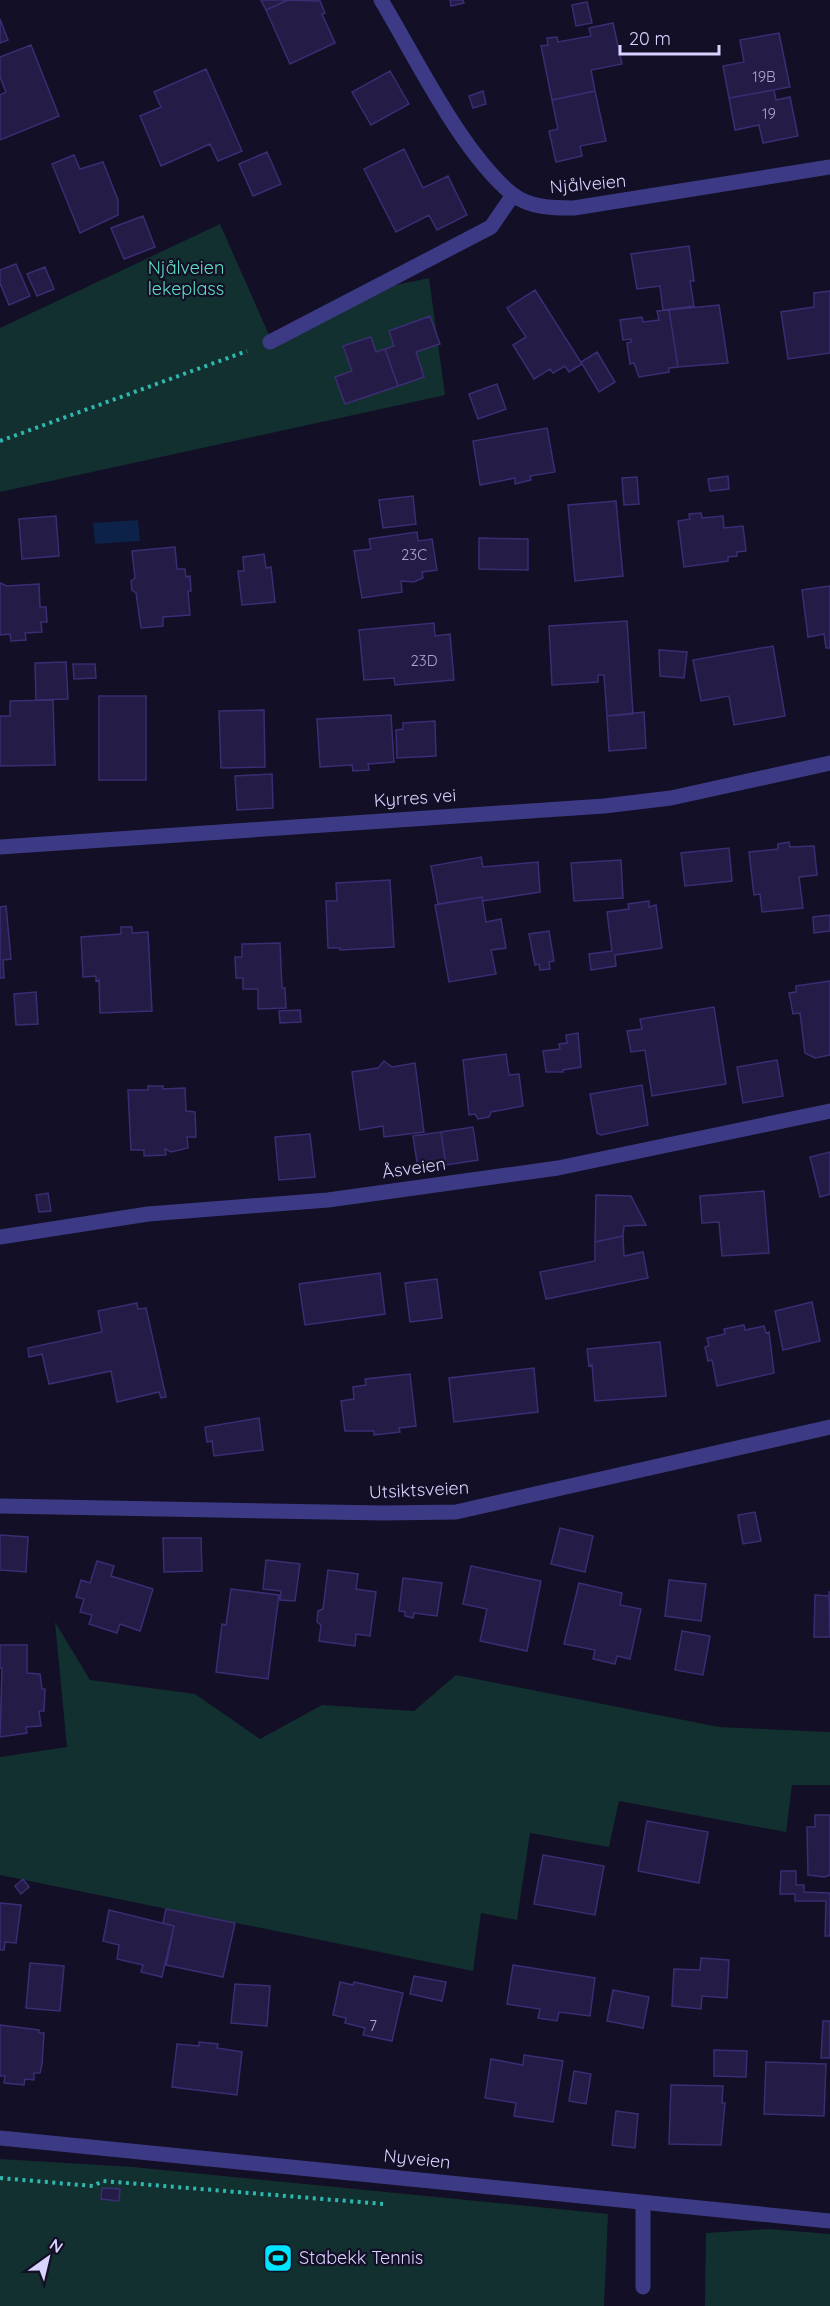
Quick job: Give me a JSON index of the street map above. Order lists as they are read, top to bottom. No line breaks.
{"streets":{"street":["Njålveien","Kyrres vei","Åsveien","Utsiktsveien","Nyveien"]},"parks":["Njålveien lekeplass"],"places":{"sports":["Stabekk Tennis"]},"house_numbers":["19B","19","23C","23D","7"],"scale_bar":"20 m","north":"top right"}
